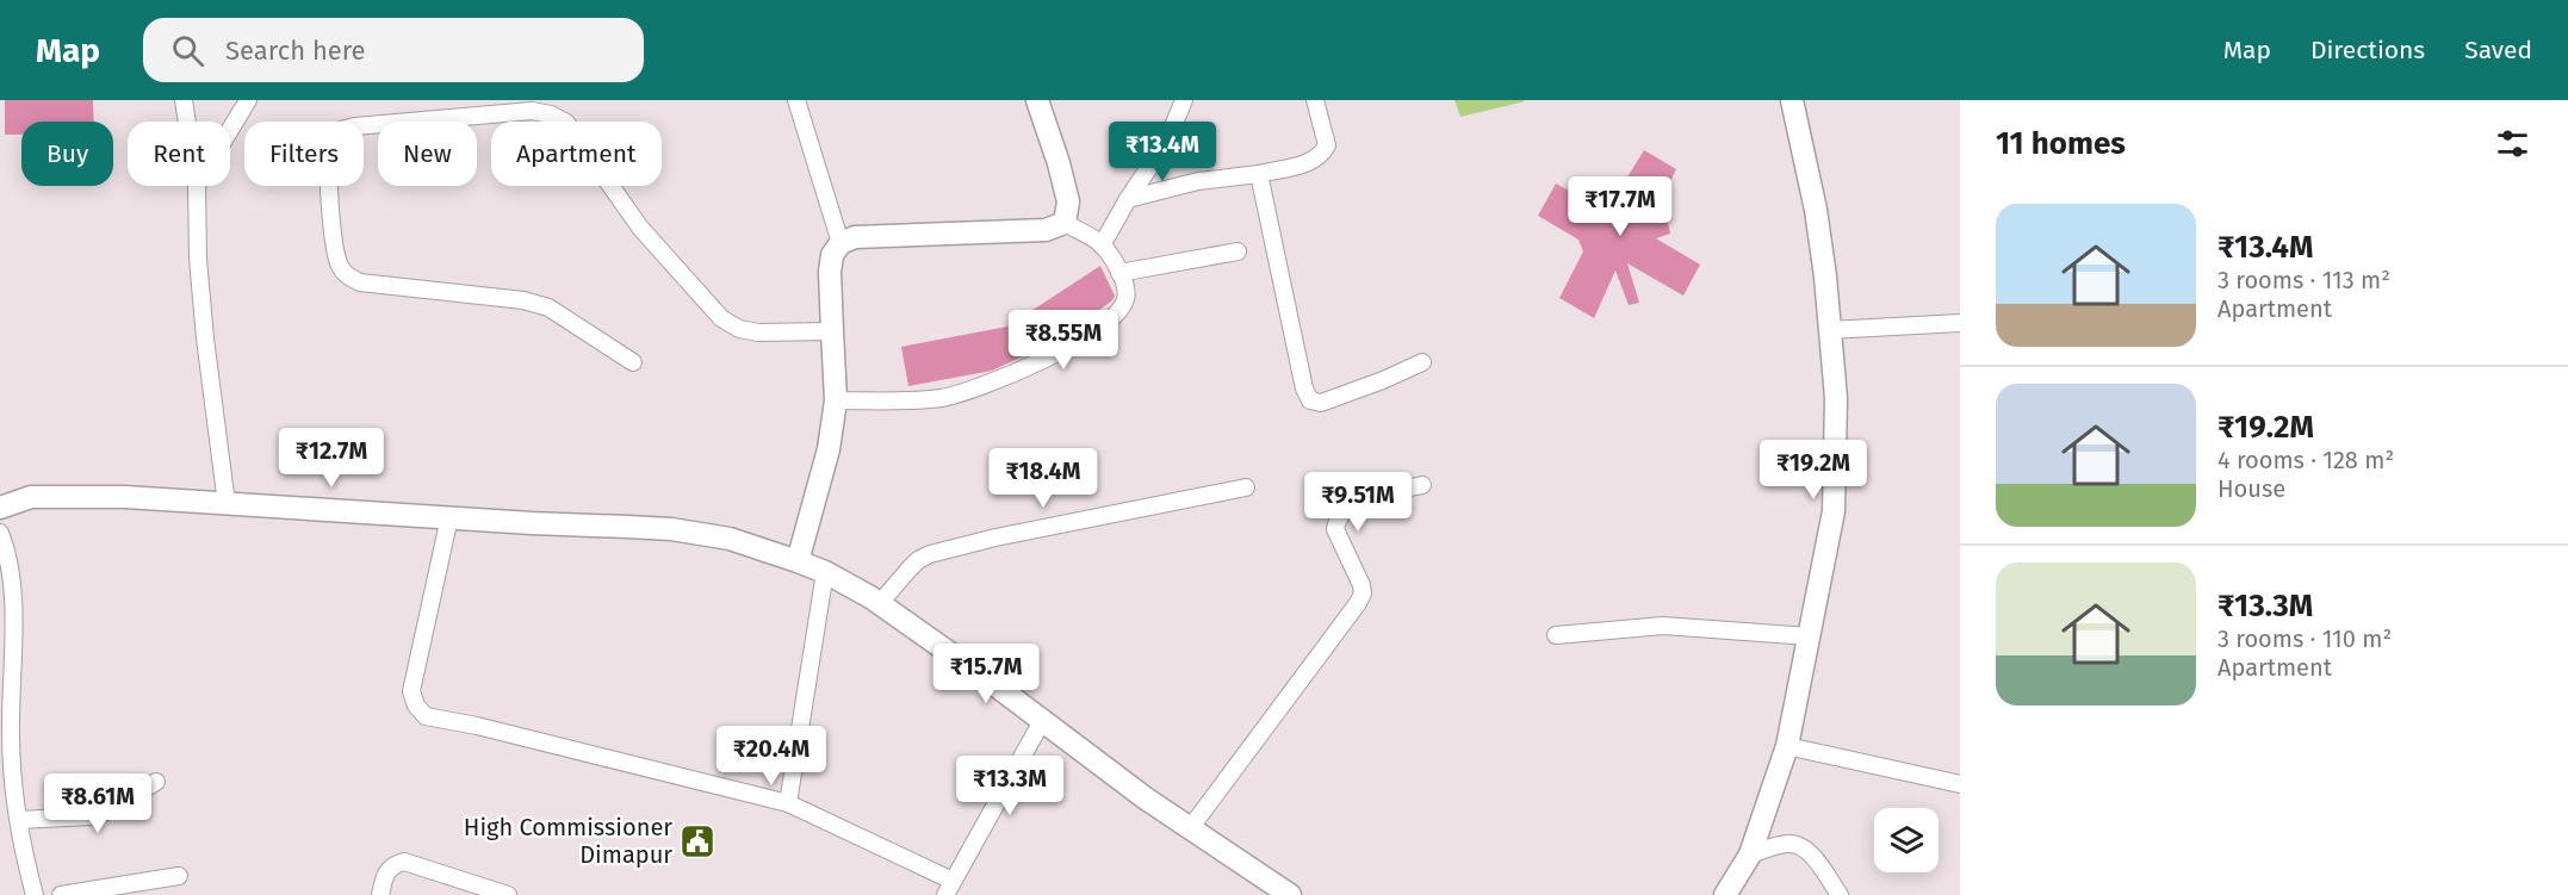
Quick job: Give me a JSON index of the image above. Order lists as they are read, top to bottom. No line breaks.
{"places":{"public building":["High Commissioner Dimapur"]},"page":{"header":"Map","search":"Search here","nav":["Map","Directions","Saved"],"heading":"11 homes","price":["₹13.4M","₹17.7M","₹8.55M","₹12.7M","₹19.2M","₹18.4M","₹9.51M","₹15.7M","₹20.4M","₹13.3M","₹8.61M"],"chip":["Buy","Rent","Filters","New","Apartment"],"list":[{"name":"₹13.4M","note":"3 rooms · 113 m² · Apartment"},{"name":"₹19.2M","note":"4 rooms · 128 m² · House"},{"name":"₹13.3M","note":"3 rooms · 110 m² · Apartment"}]}}
